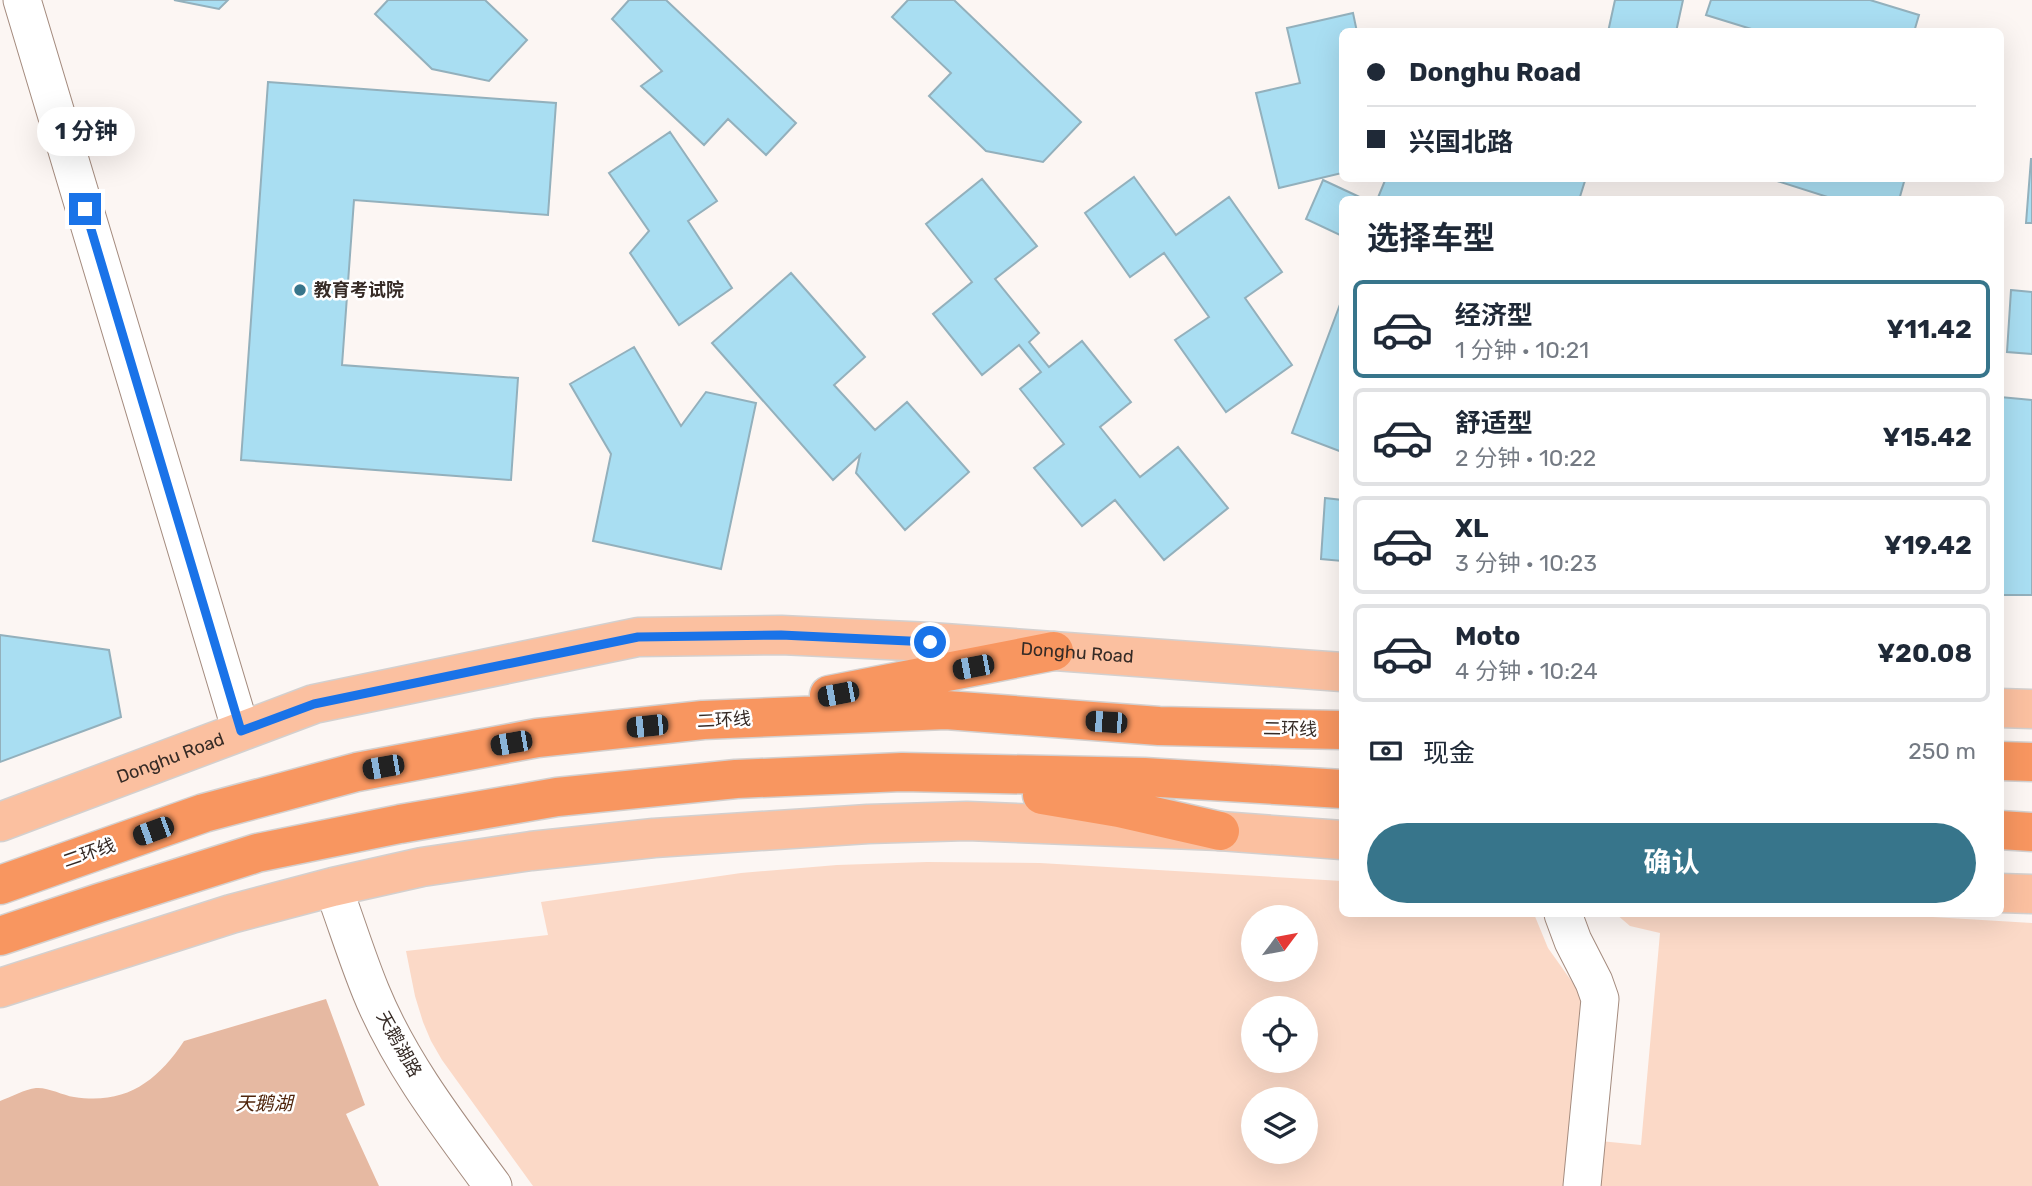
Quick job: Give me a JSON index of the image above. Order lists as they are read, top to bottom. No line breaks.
{"streets":{"highway":["二环线"],"main road":["Donghu Road"],"street":["天鹅湖路"]},"water":["天鹅湖"],"places":["教育考试院"],"north":"top right","page":{"banner":["Donghu Road","兴国北路"],"bubble":"1 分钟","heading":"选择车型","list":[{"name":"经济型","note":"1 分钟 · 10:21","value":"¥11.42"},{"name":"舒适型","note":"2 分钟 · 10:22","value":"¥15.42"},{"name":"XL","note":"3 分钟 · 10:23","value":"¥19.42"},{"name":"Moto","note":"4 分钟 · 10:24","value":"¥20.08"}],"pay":["现金","250 m"],"buttons":"确认"}}
